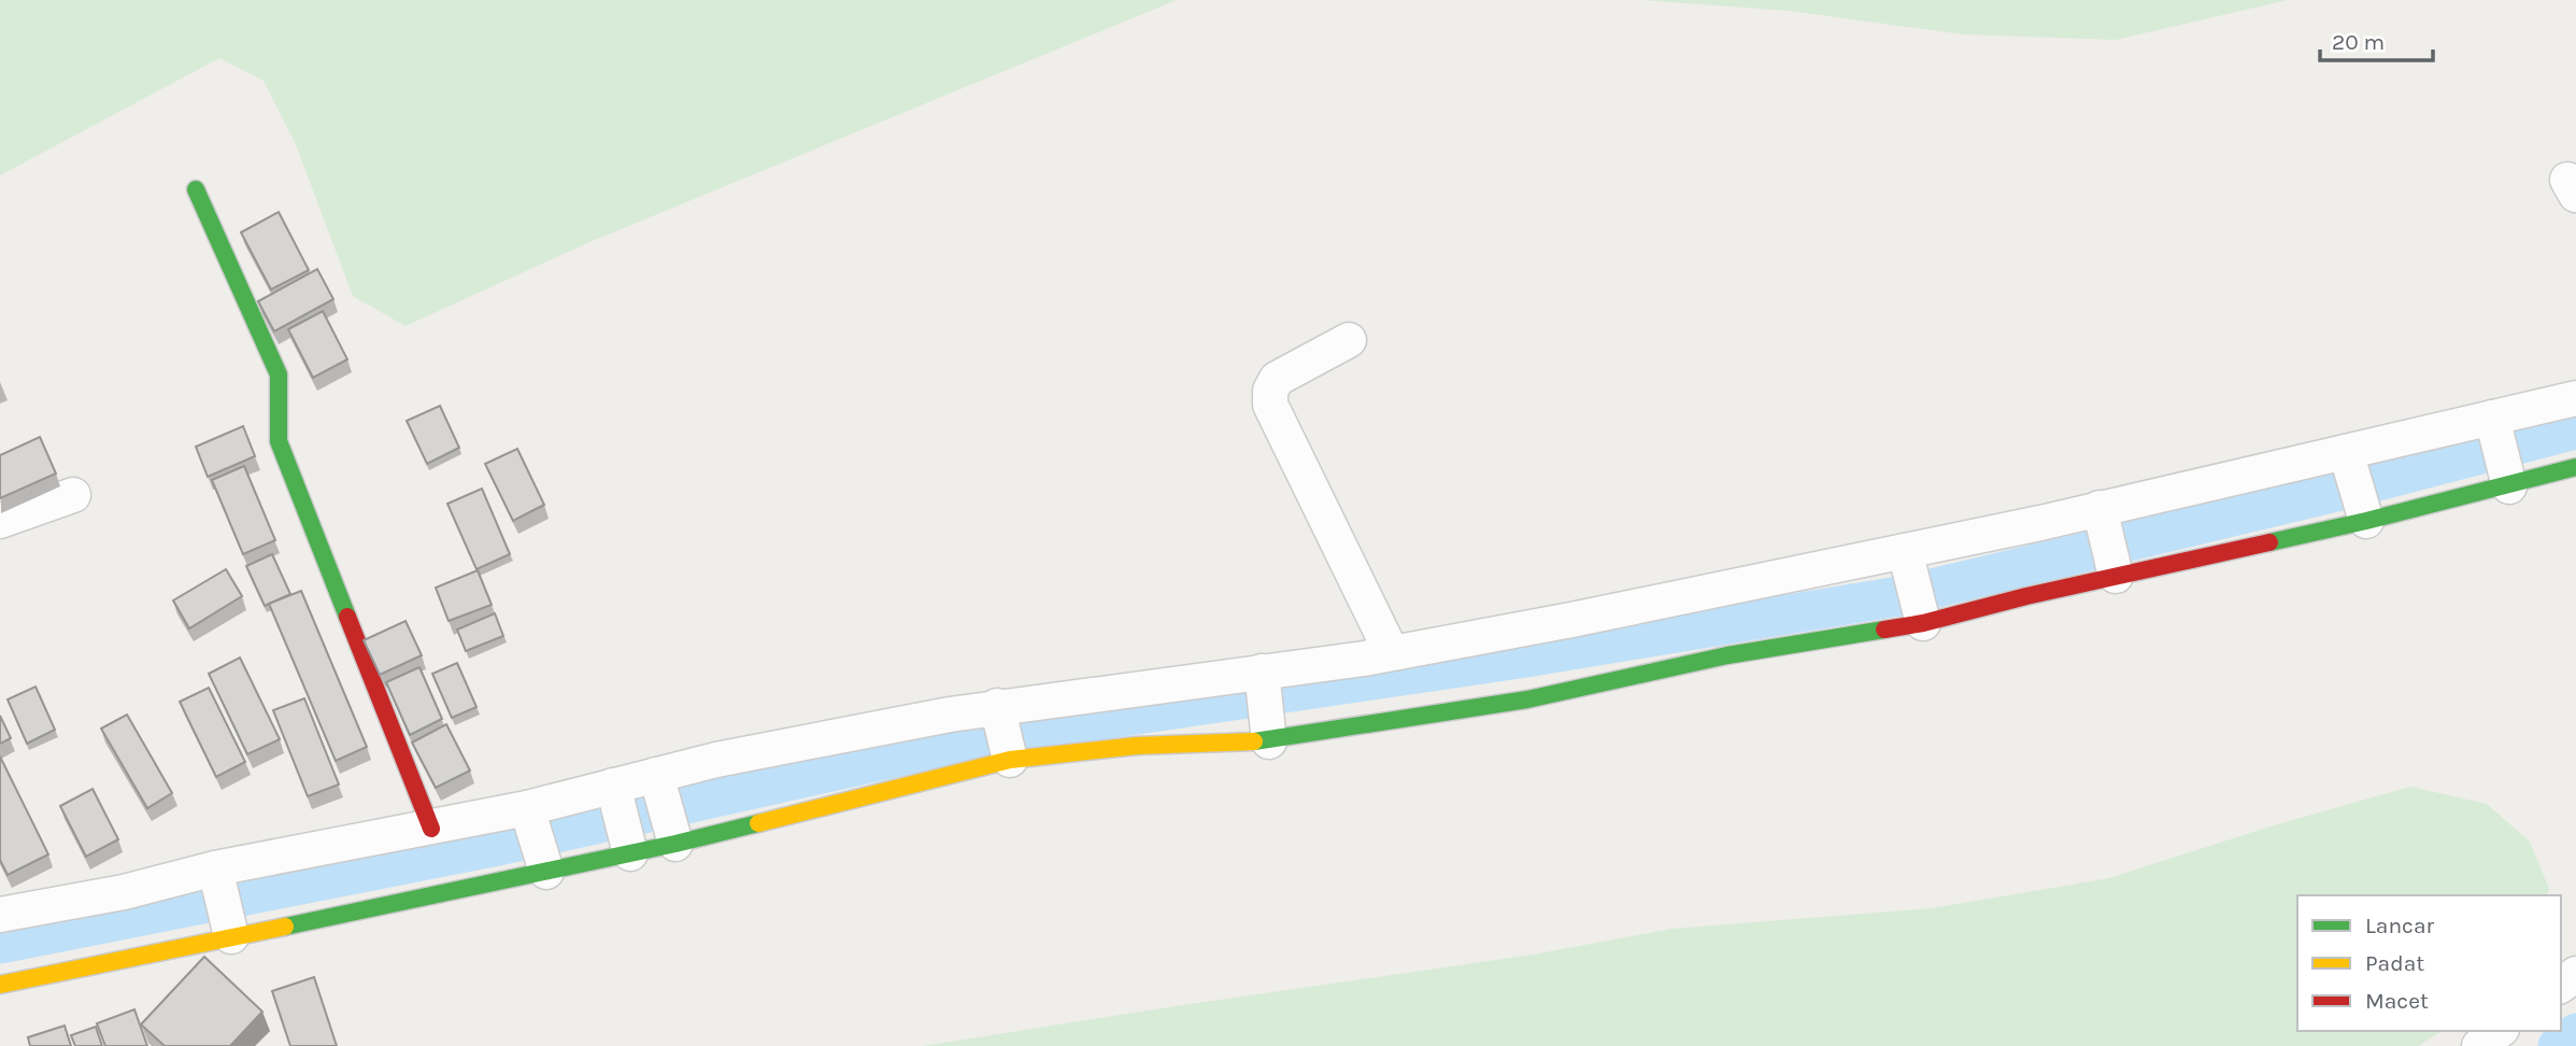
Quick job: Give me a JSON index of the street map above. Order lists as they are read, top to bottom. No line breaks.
{"legend":["Lancar","Padat","Macet"],"scale_bar":"20 m"}
